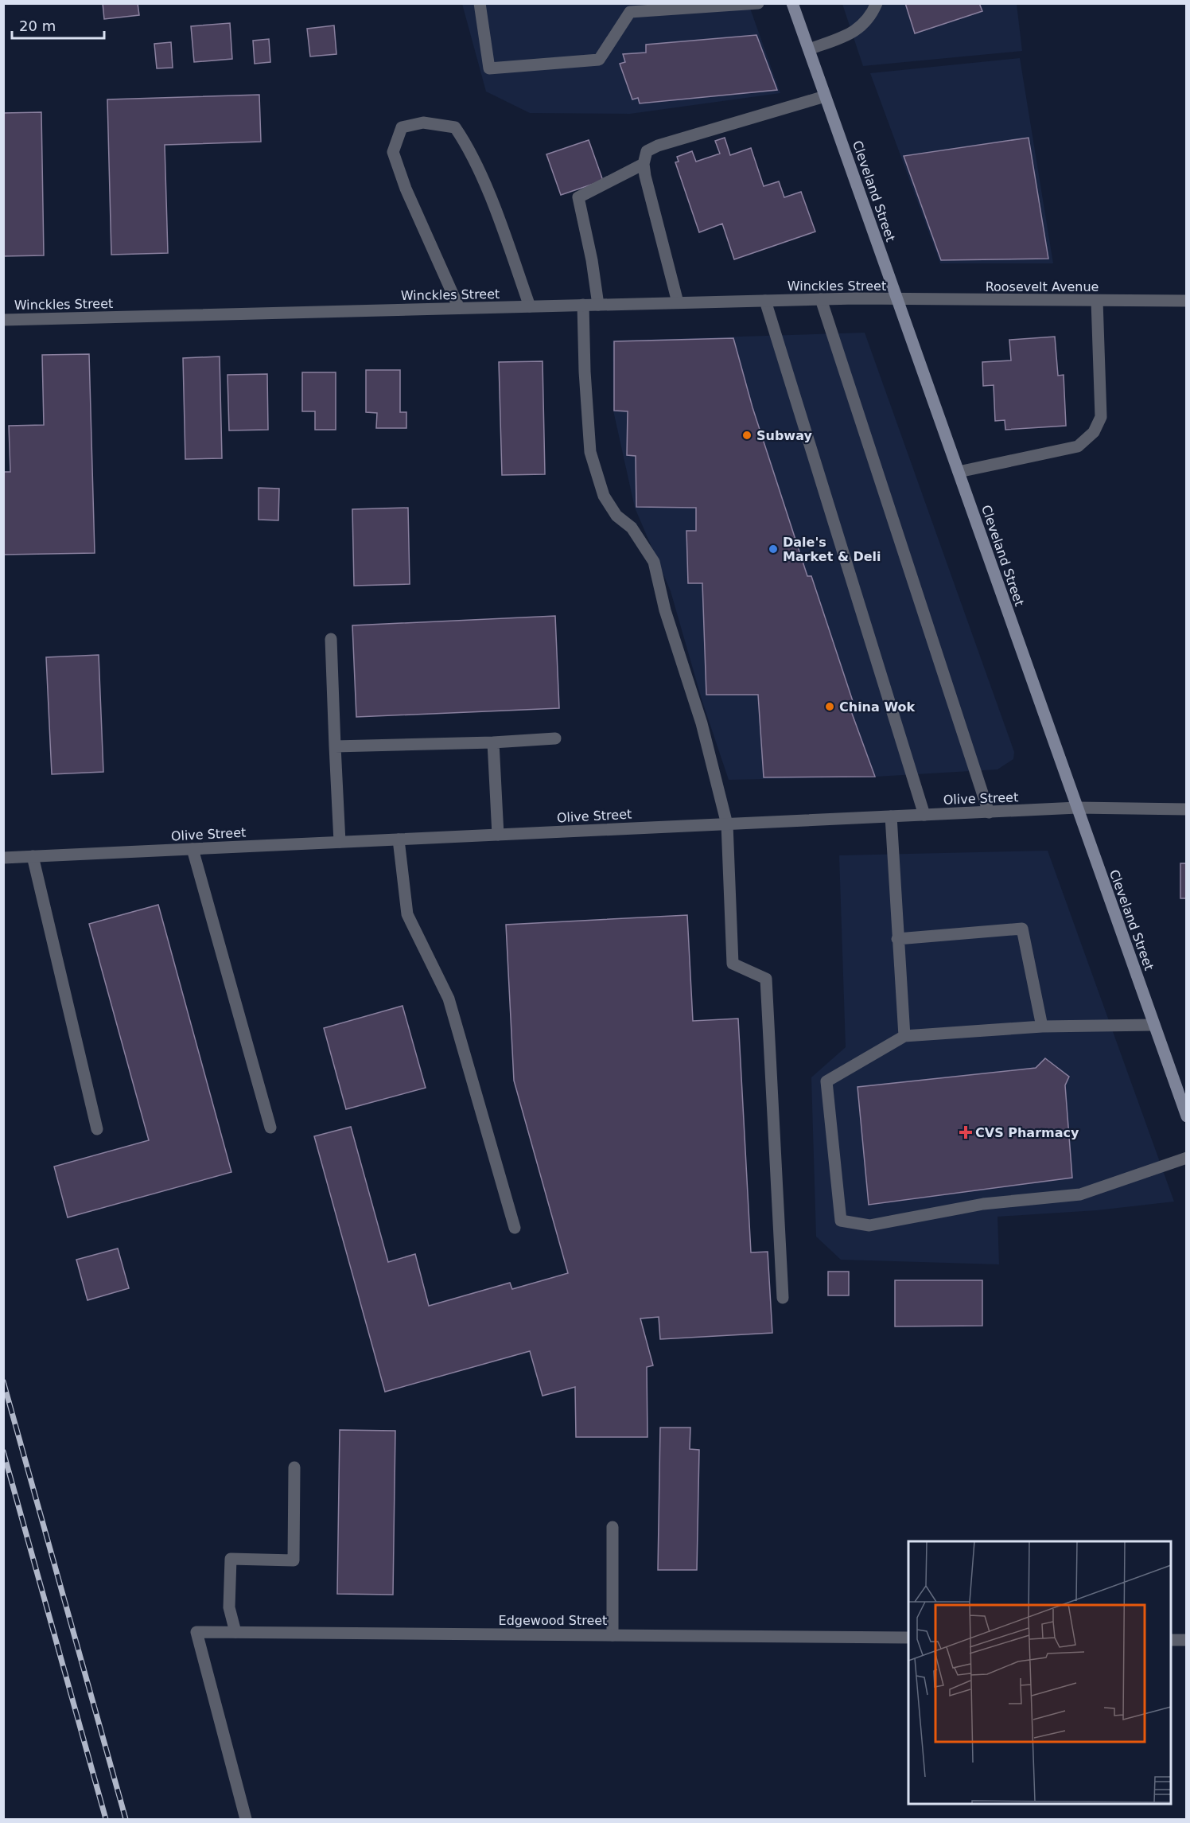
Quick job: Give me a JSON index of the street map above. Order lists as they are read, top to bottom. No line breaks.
{"streets":{"main road":["Cleveland Street"],"street":["Winckles Street","Roosevelt Avenue","Olive Street","Edgewood Street"]},"crossings":[["Cleveland Street","Winckles Street"],["Cleveland Street","Roosevelt Avenue"],["Cleveland Street","Olive Street"],["Winckles Street","Roosevelt Avenue"]],"places":{"other":["Subway","Dale's Market & Deli","China Wok"],"health":["CVS Pharmacy"]},"scale_bar":"20 m"}
